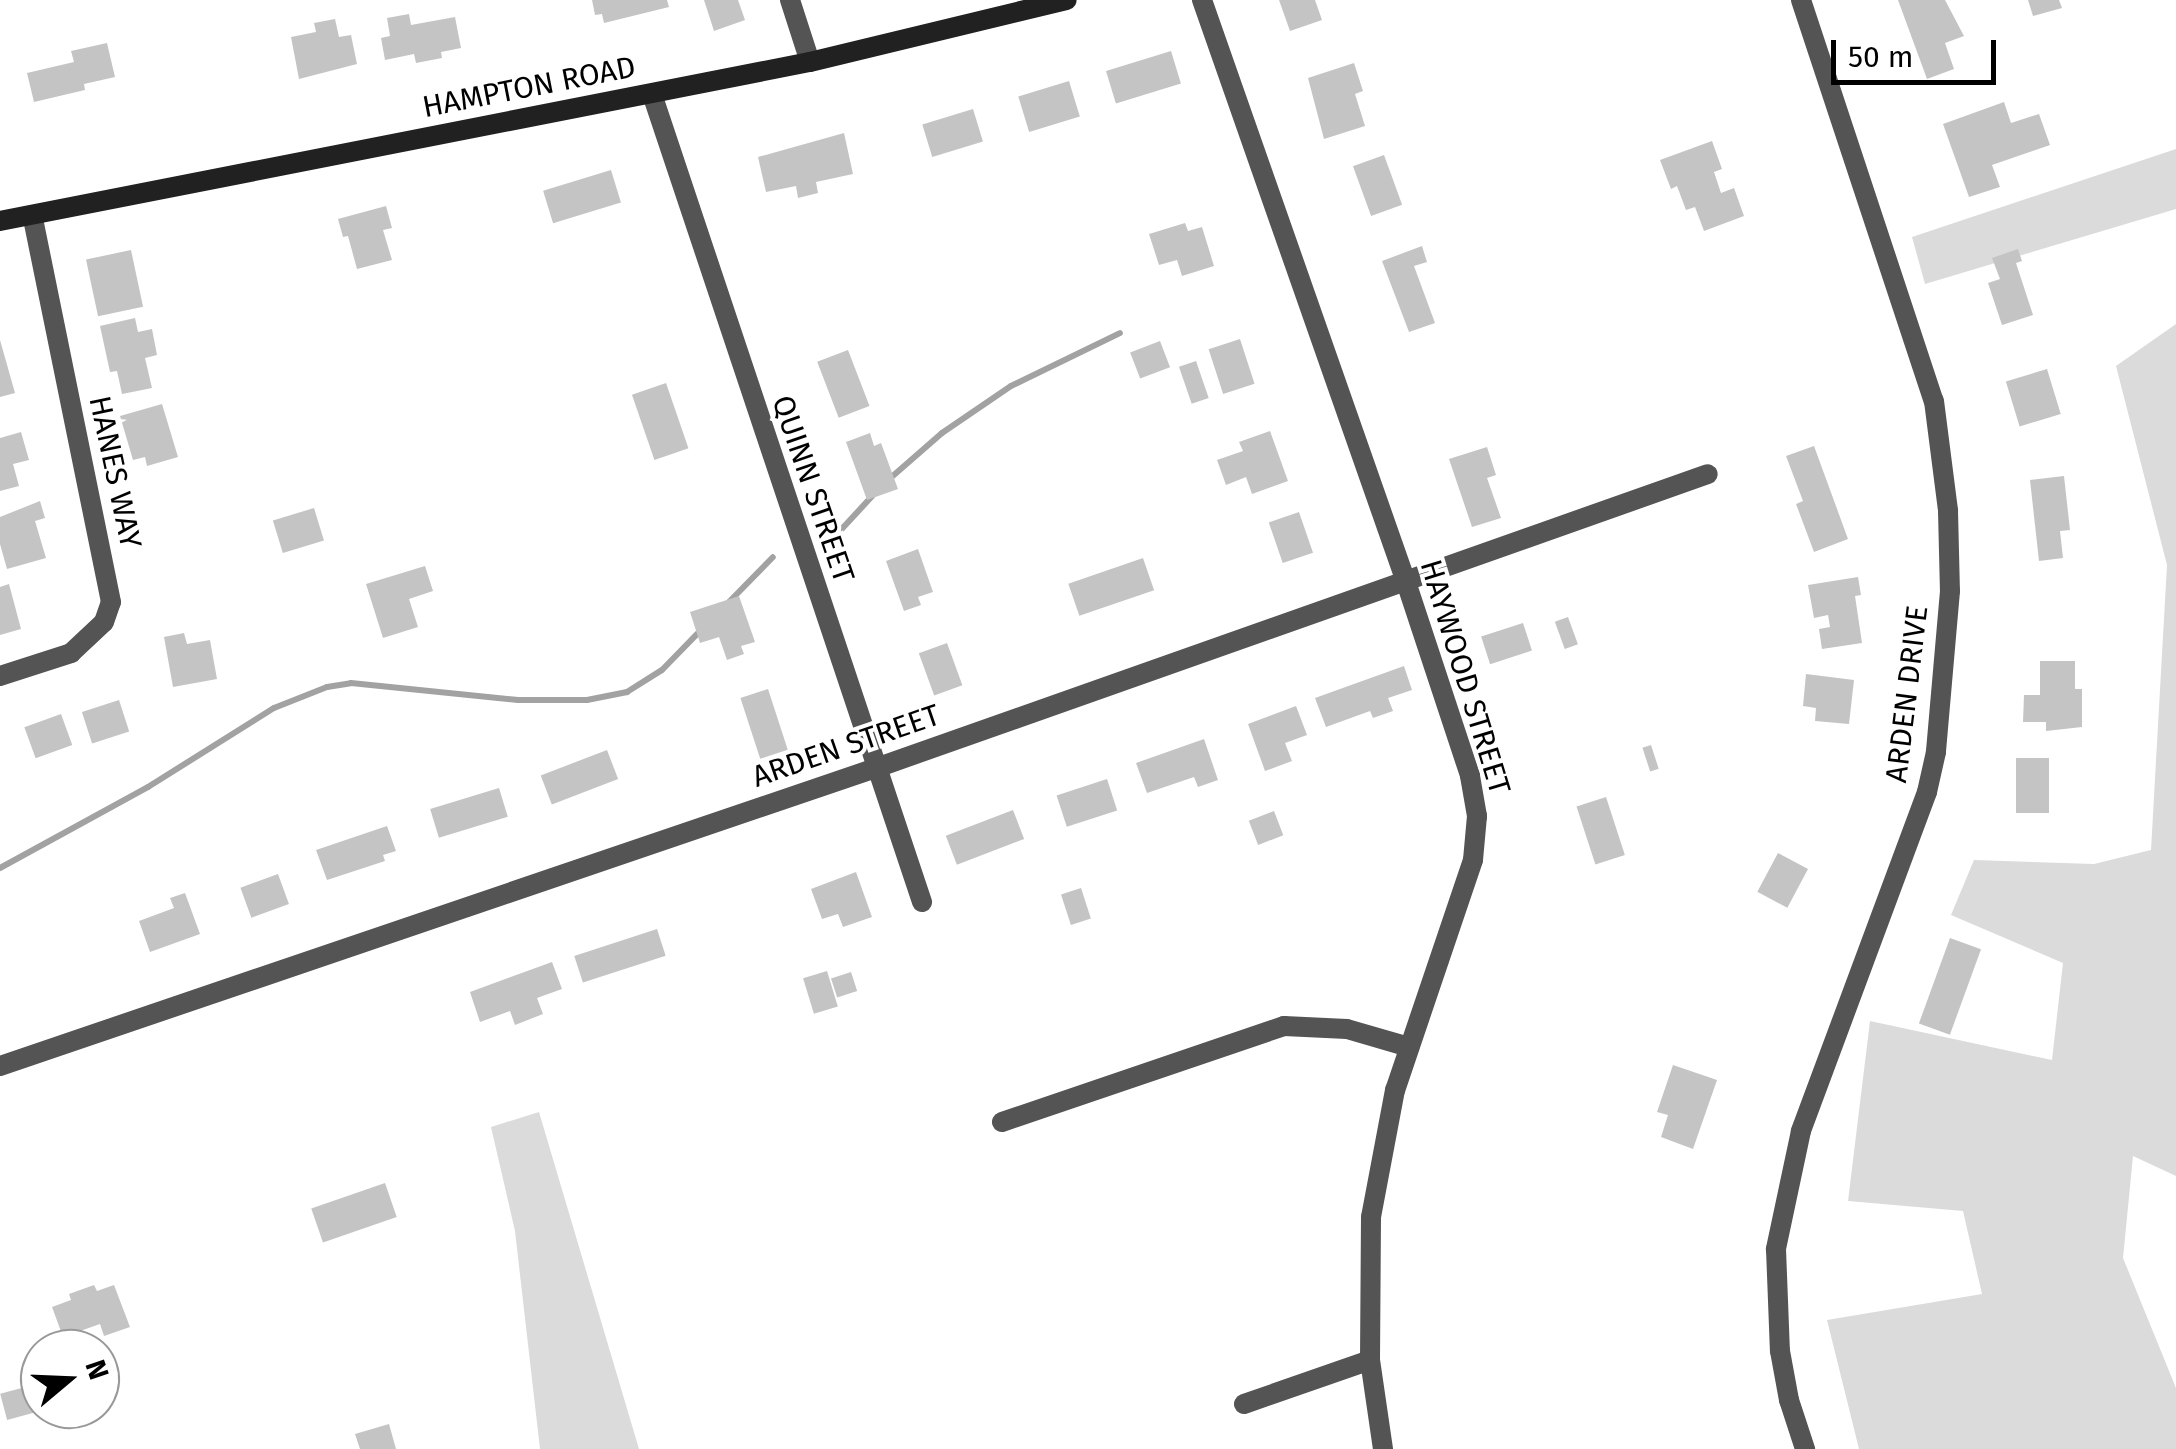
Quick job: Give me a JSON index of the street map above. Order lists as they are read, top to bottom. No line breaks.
{"streets":{"main road":["HAMPTON ROAD"],"street":["HANES WAY","QUINN STREET","HAYWOOD STREET","ARDEN DRIVE","ARDEN STREET"]},"crossings":[["HAMPTON ROAD","HANES WAY"],["HAMPTON ROAD","QUINN STREET"],["QUINN STREET","ARDEN STREET"],["HAYWOOD STREET","ARDEN STREET"]],"scale_bar":"50 m","north":"right"}
